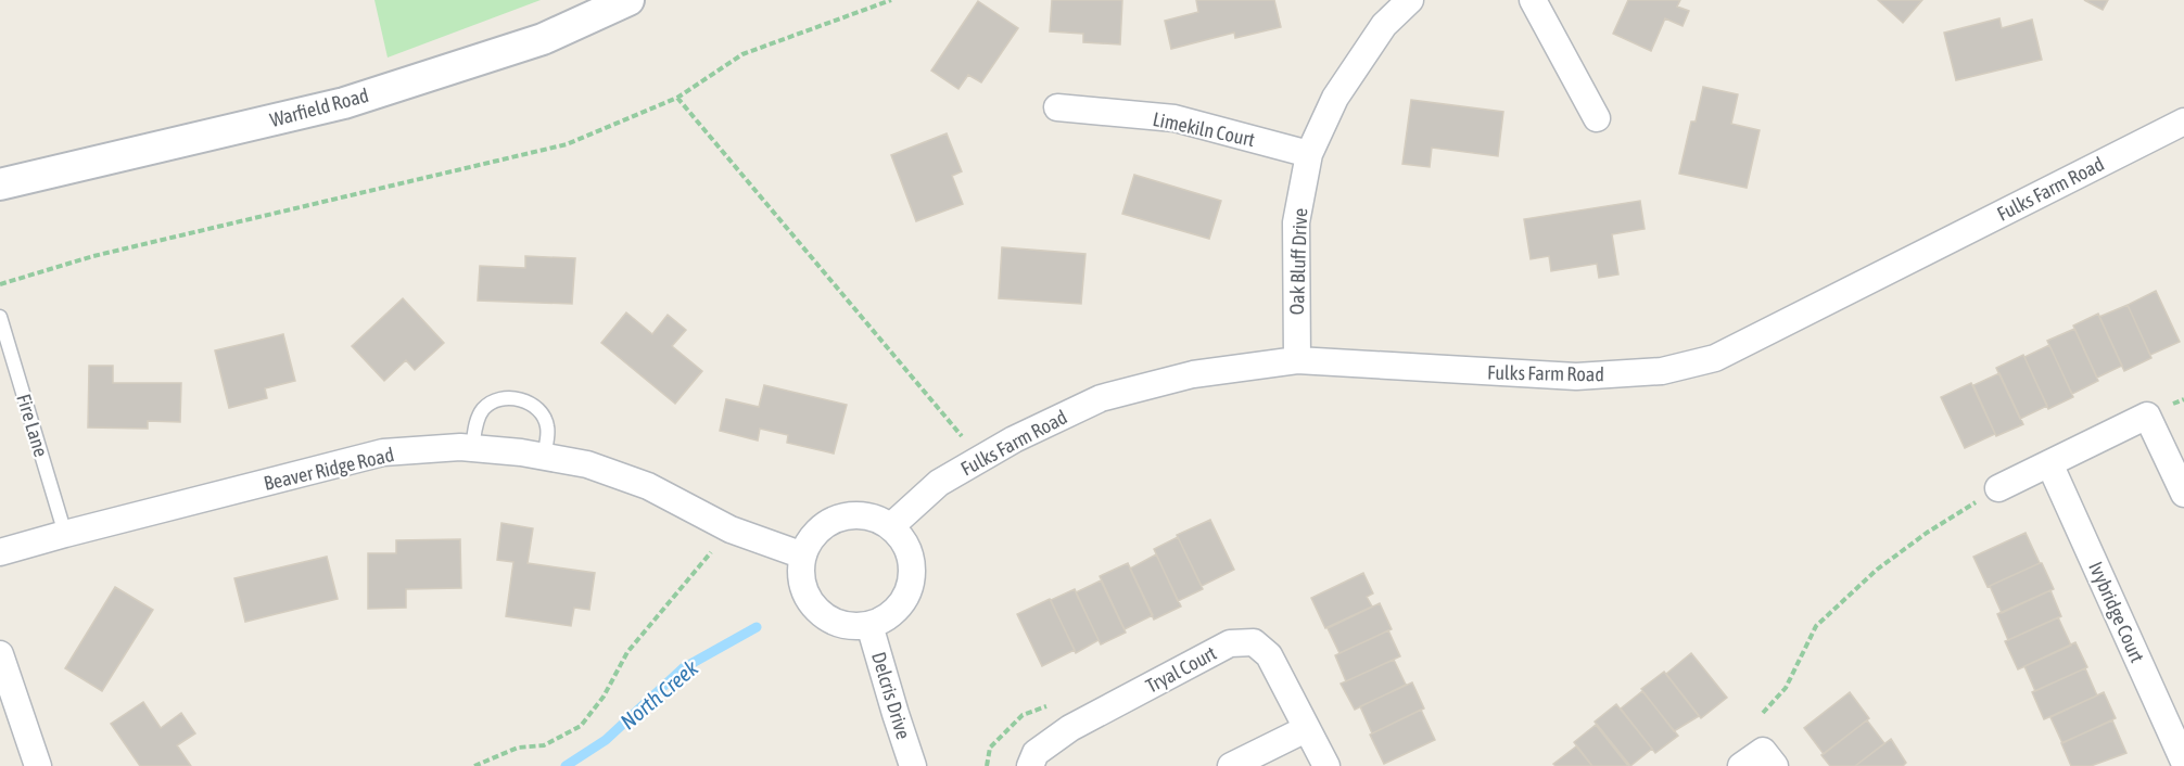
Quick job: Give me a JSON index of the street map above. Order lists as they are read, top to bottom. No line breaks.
{"streets":{"street":["Warfield Road","Limekiln Court","Fulks Farm Road","Oak Bluff Drive","Beaver Ridge Road","Ivybridge Court","Tryal Court","Delcris Drive"],"lane":["Fire Lane"]},"crossings":[["Limekiln Court","Oak Bluff Drive"],["Fulks Farm Road","Oak Bluff Drive"],["Fulks Farm Road","Beaver Ridge Road"],["Fulks Farm Road","Delcris Drive"],["Fire Lane","Beaver Ridge Road"],["Beaver Ridge Road","Delcris Drive"]],"water":["North Creek"]}
